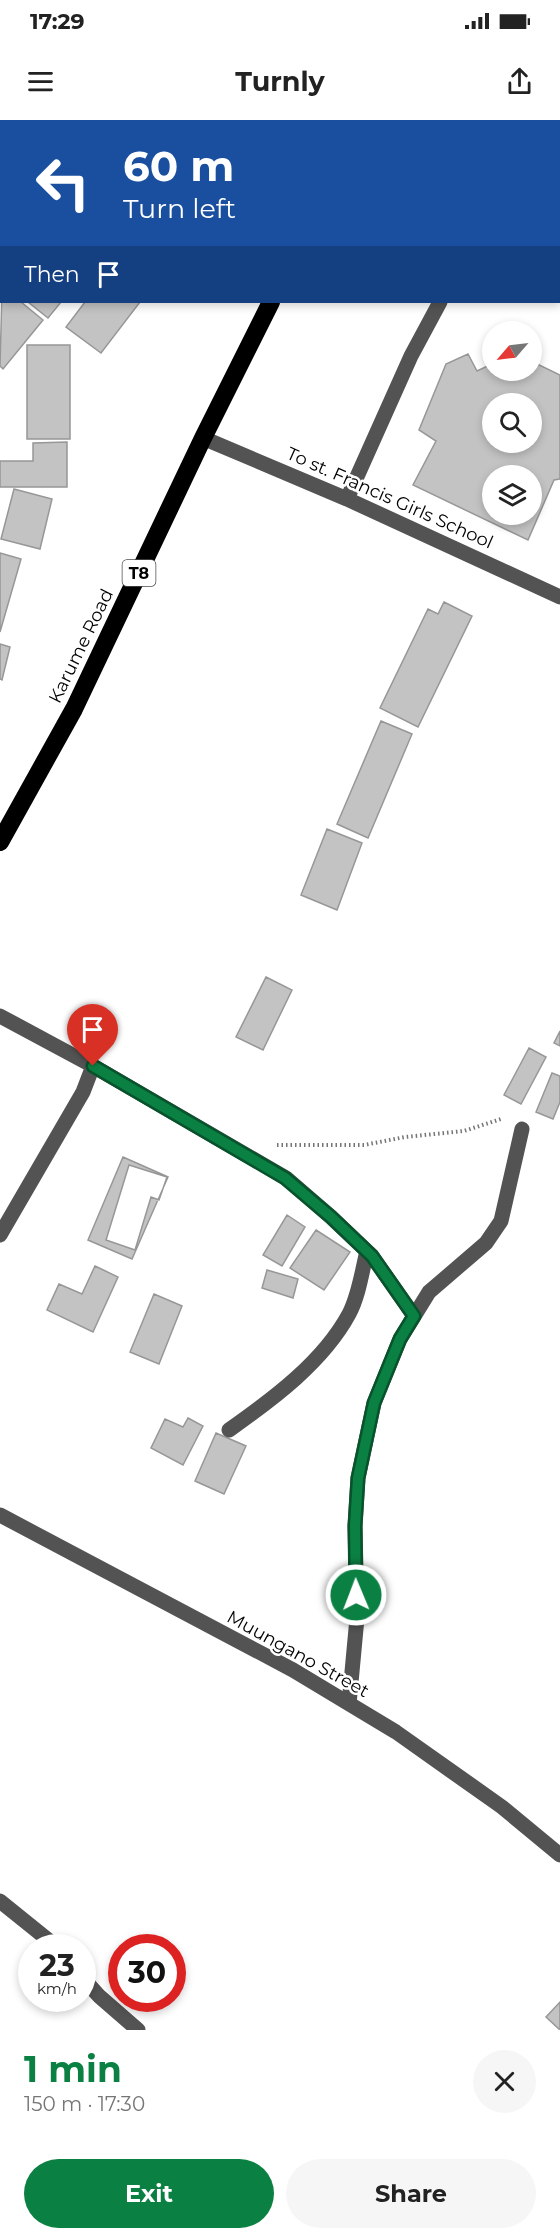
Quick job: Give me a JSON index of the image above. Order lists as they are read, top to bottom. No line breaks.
{"streets":{"highway":["T8","Karume Road"],"street":["To st. Francis Girls School","Muungano Street"]},"crossings":[["To st. Francis Girls School","Karume Road"]],"north":"bottom left","page":{"status":"17:29","header":"Turnly","turn":["60 m","Turn left"],"then":"Then","speed":"23 km/h","limit":"30","heading":["1 min","150 m · 17:30"],"buttons":["Exit","Share"]}}
